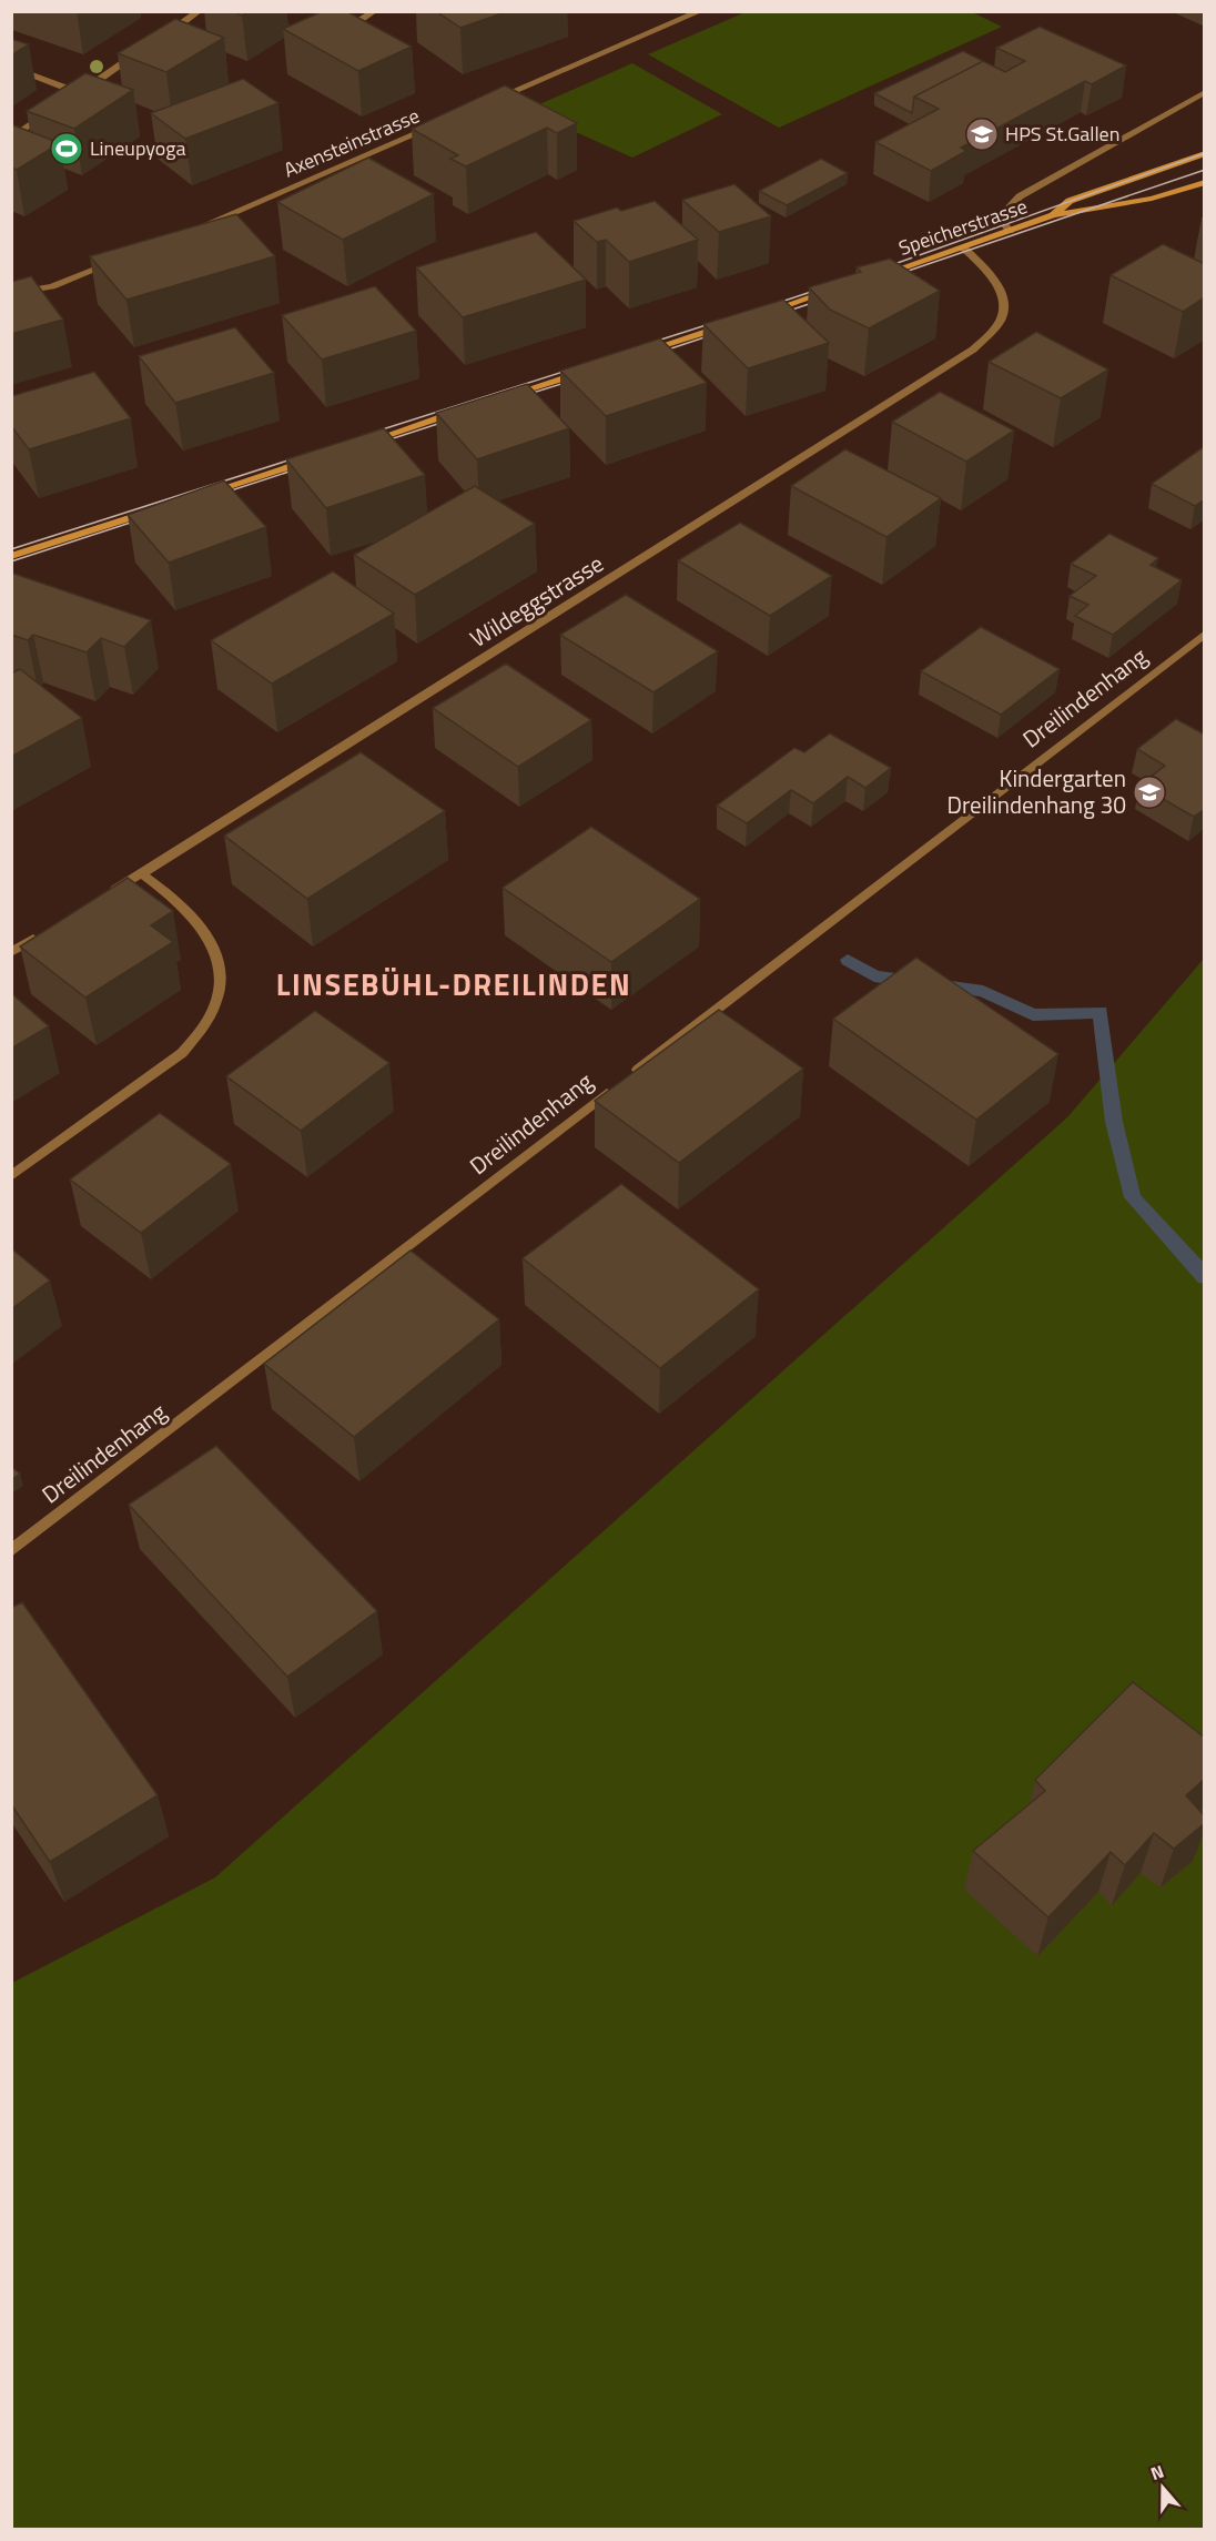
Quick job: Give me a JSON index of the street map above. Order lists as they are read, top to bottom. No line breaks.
{"streets":{"main road":["Speicherstrasse"],"street":["Axensteinstrasse","Wildeggstrasse","Dreilindenhang"]},"crossings":[["Speicherstrasse","Wildeggstrasse"]],"districts":["LINSEBÜHL-DREILINDEN"],"places":{"school or university":["HPS St.Gallen","Kindergarten Dreilindenhang 30"],"sports":["Lineupyoga"]},"north":"top"}
